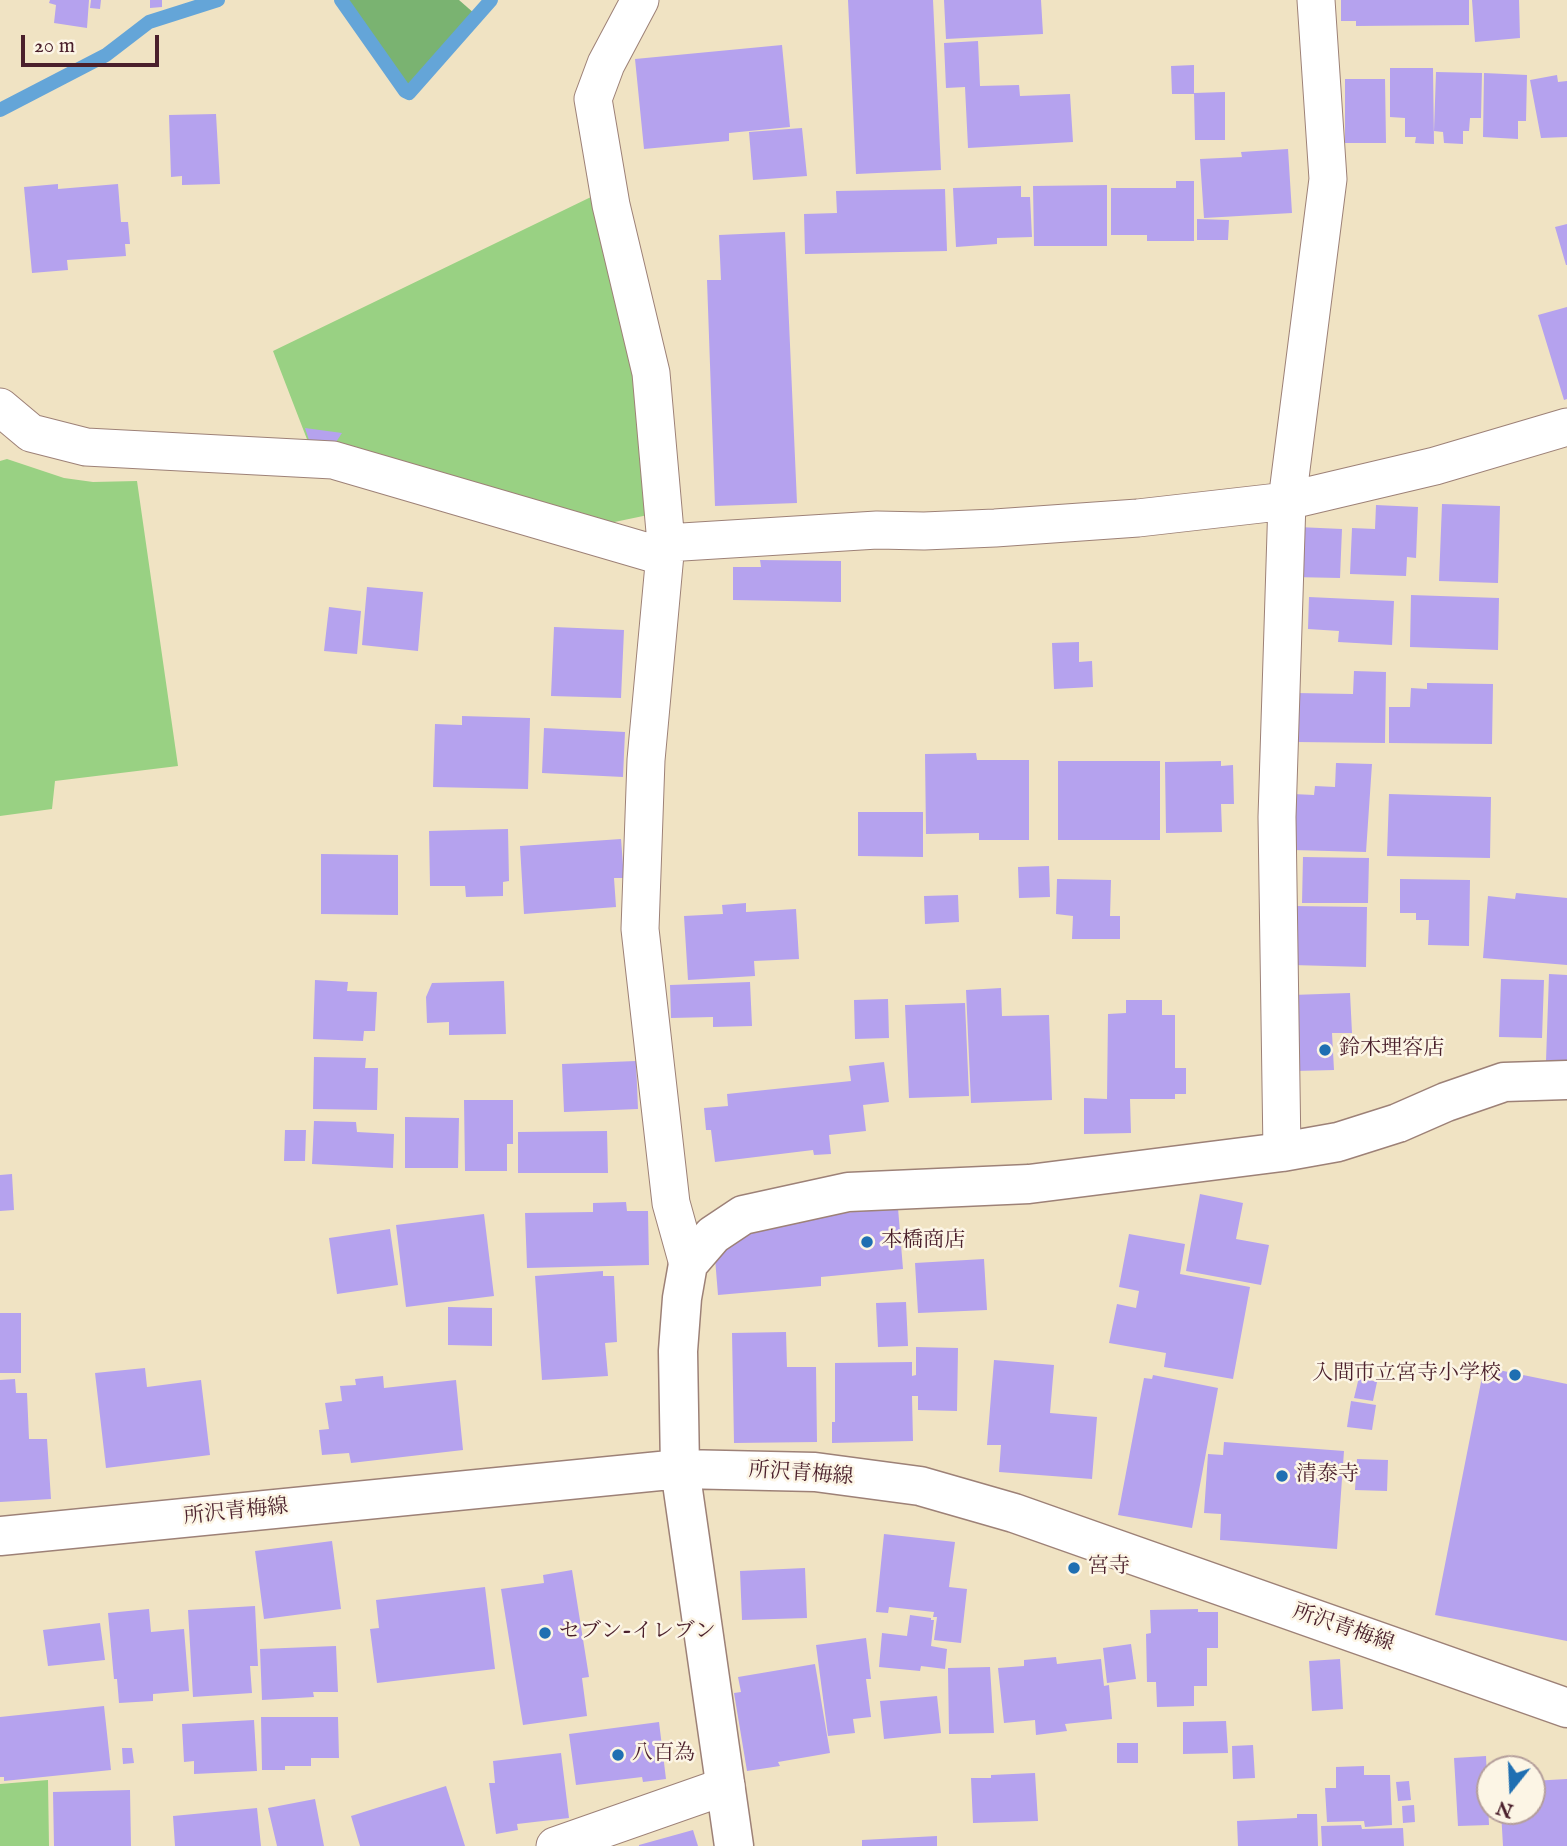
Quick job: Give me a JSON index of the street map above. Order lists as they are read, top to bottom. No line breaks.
{"streets":{"main road":["所沢青梅線"]},"places":["鈴木理容店","本橋商店","入間市立宮寺小学校","清泰寺","宮寺","セブン-イレブン","八百為"],"scale_bar":"20 m","north":"bottom"}
